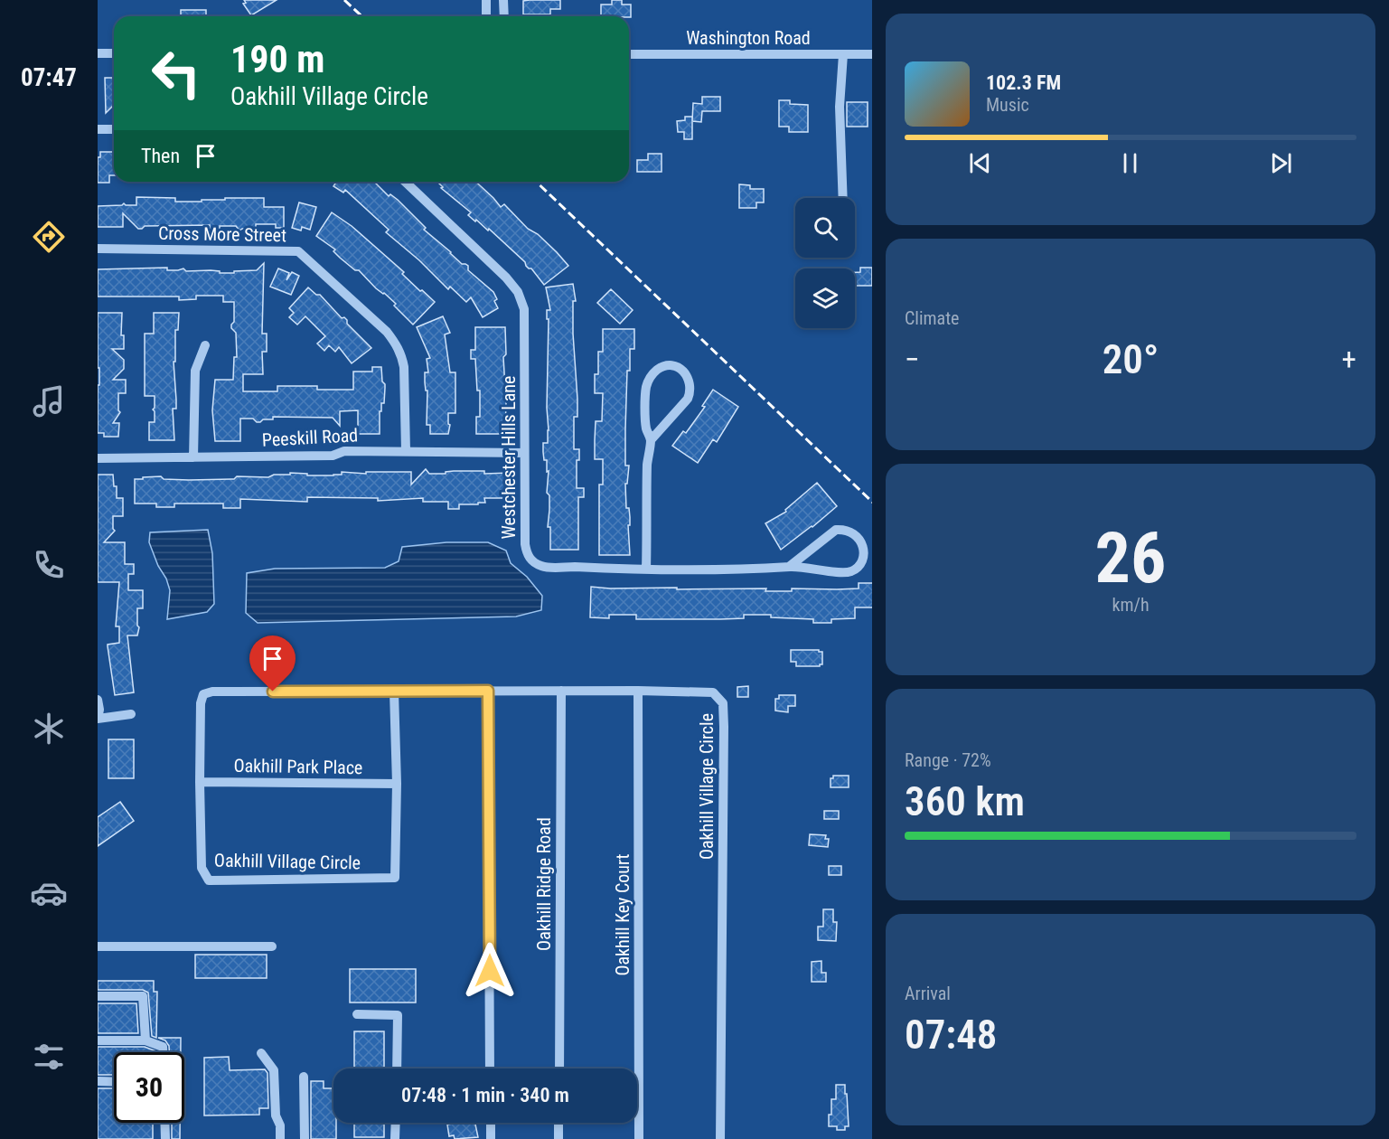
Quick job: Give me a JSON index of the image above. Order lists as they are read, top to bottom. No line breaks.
{"streets":{"street":["Washington Road","Cross More Street","Peeskill Road","Westchester Hills Lane","Oakhill Park Place","Oakhill Village Circle","Oakhill Ridge Road","Oakhill Key Court"]},"crossings":[["Cross More Street","Peeskill Road"],["Peeskill Road","Westchester Hills Lane"],["Oakhill Park Place","Oakhill Village Circle"],["Oakhill Village Circle","Oakhill Ridge Road"],["Oakhill Village Circle","Oakhill Key Court"]],"page":{"tabs":"07:47","turn":["190 m","Oakhill Village Circle"],"song":["102.3 FM","Music"],"then":"Then","tile":["Climate",["26","km/h"],["Range · 72%","360 km"],["Arrival","07:48"]],"heat":["−","20°","+"],"limit":"30","trip":"07:48 · 1 min · 340 m"}}
